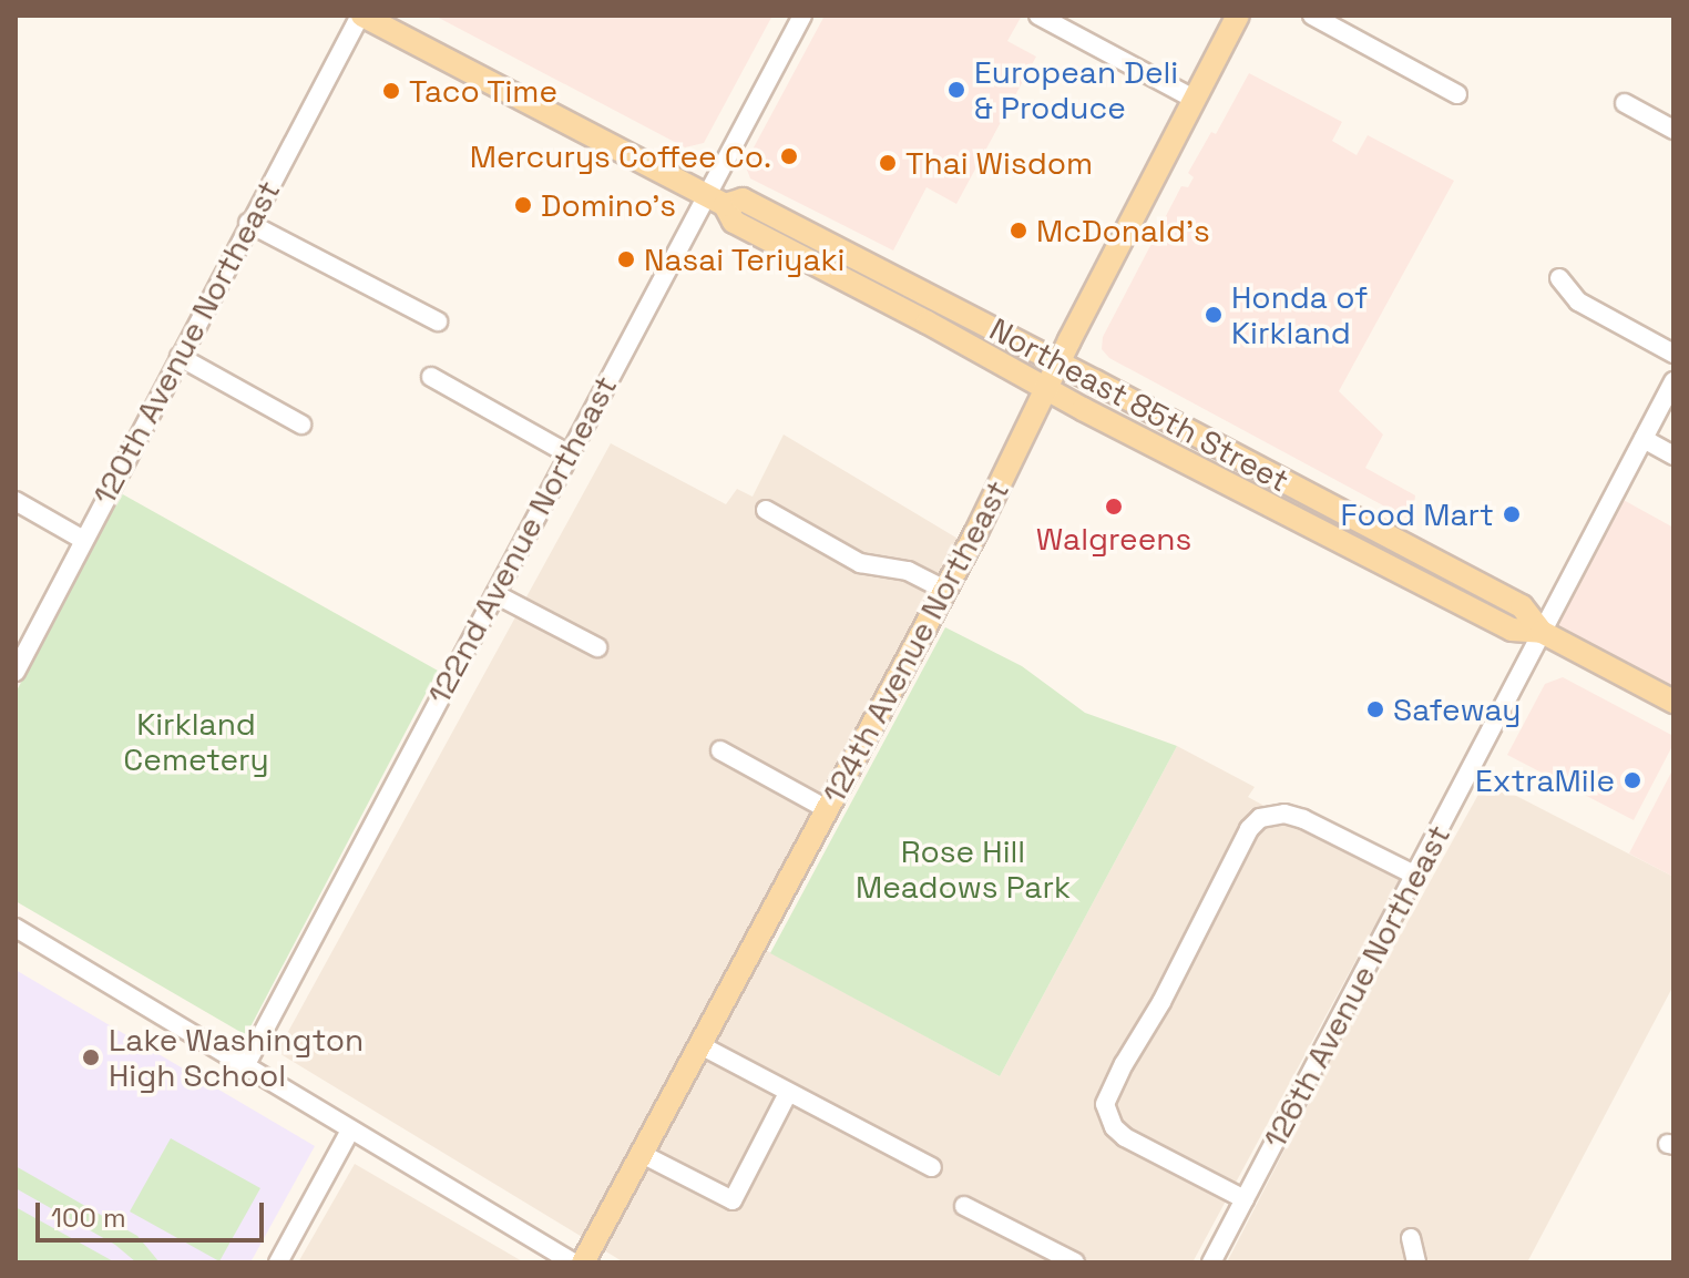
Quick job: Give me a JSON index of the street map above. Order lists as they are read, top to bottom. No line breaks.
{"streets":{"main road":["Northeast 85th Street","124th Avenue Northeast"],"street":["120th Avenue Northeast","122nd Avenue Northeast","126th Avenue Northeast"]},"crossings":[["120th Avenue Northeast","Northeast 85th Street"],["Northeast 85th Street","122nd Avenue Northeast"],["Northeast 85th Street","124th Avenue Northeast"],["Northeast 85th Street","126th Avenue Northeast"]],"parks":["Kirkland Cemetery","Rose Hill Meadows Park"],"places":["European Deli & Produce","Taco Time","Mercurys Coffee Co.","Thai Wisdom","Domino's","McDonald's","Nasai Teriyaki","Honda of Kirkland","Walgreens","Food Mart","Safeway","ExtraMile","Lake Washington High School"],"scale_bar":"100 m"}
